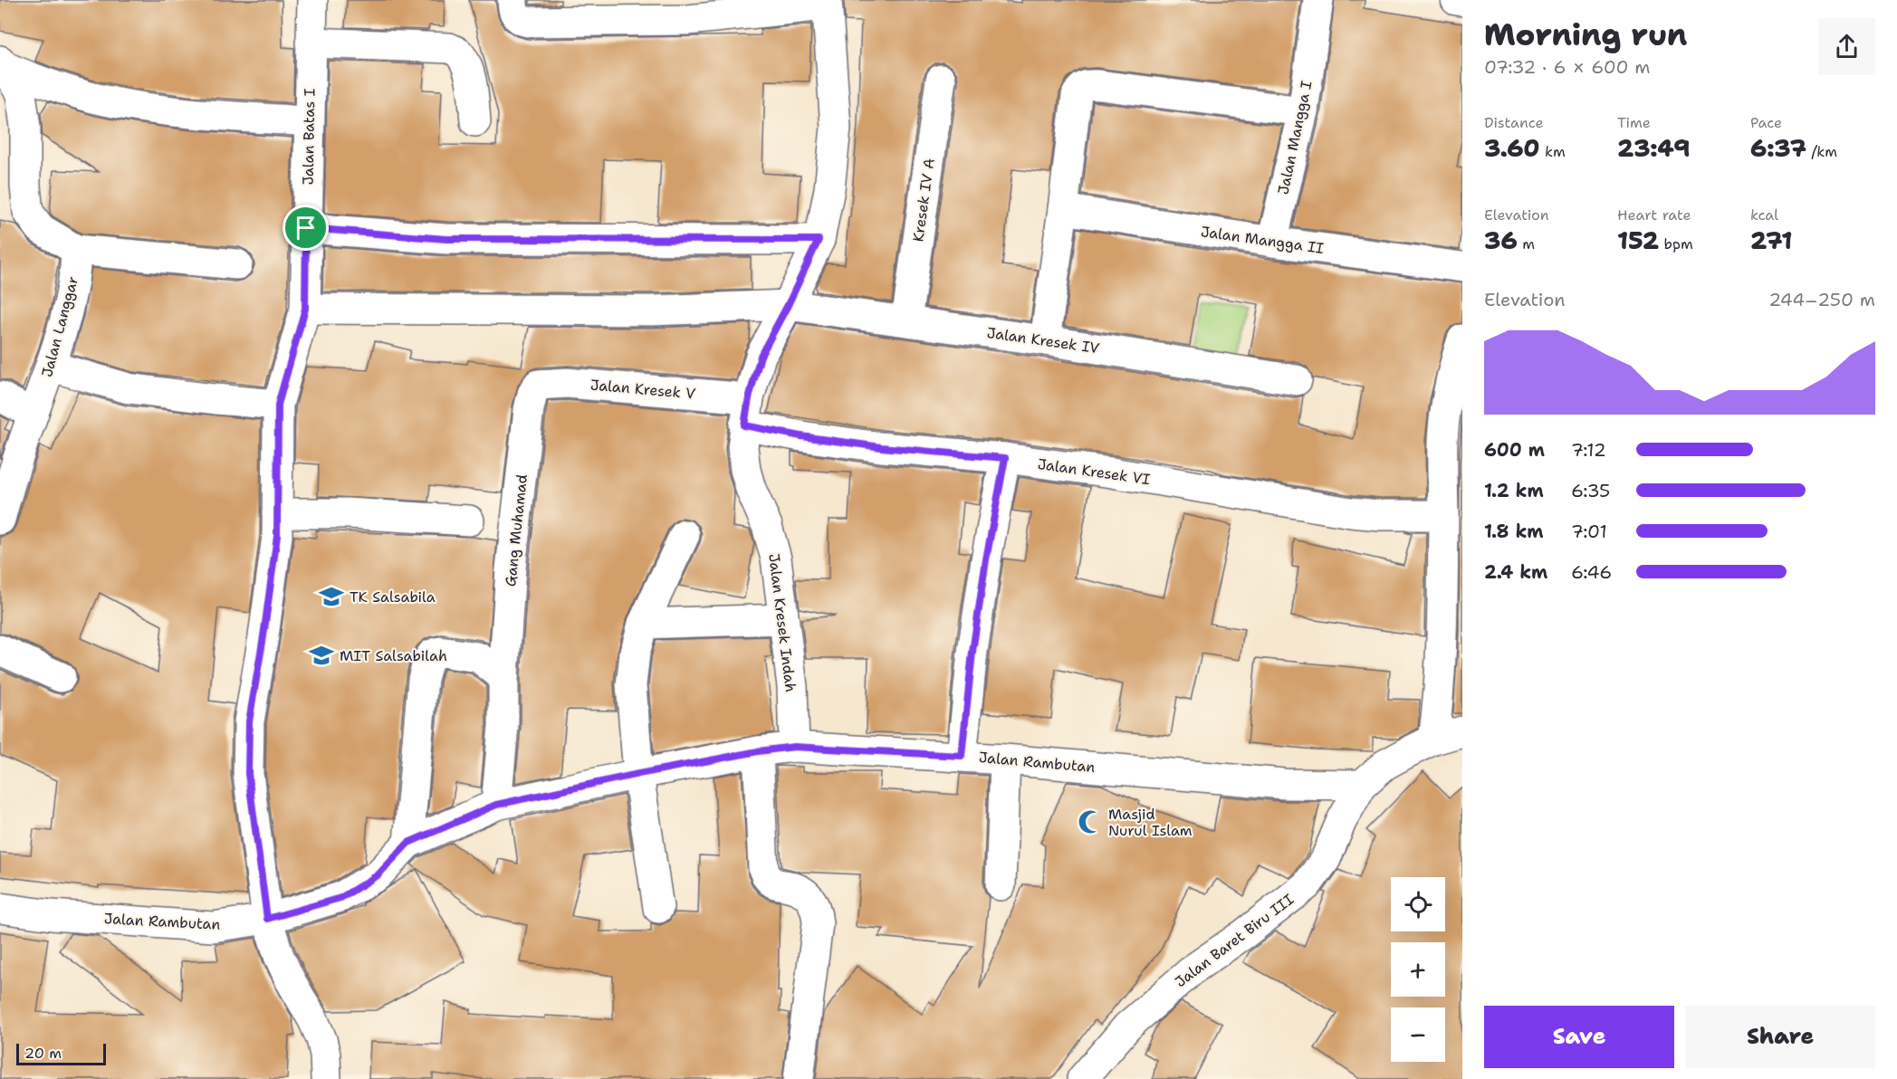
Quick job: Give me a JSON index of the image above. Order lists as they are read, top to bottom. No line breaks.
{"streets":{"street":["Jalan Batas I","Jalan Mangga I","Kresek IV A","Jalan Mangga II","Jalan Langgar","Jalan Kresek IV","Jalan Kresek V","Jalan Kresek VI","Gang Muhamad","Jalan Kresek Indah","Jalan Rambutan","Jalan Baret Biru III"]},"crossings":[["Jalan Batas I","Jalan Kresek IV"],["Jalan Batas I","Jalan Rambutan"],["Jalan Mangga I","Jalan Mangga II"],["Kresek IV A","Jalan Kresek IV"],["Jalan Kresek IV","Jalan Kresek Indah"],["Jalan Kresek V","Jalan Kresek VI"],["Jalan Kresek V","Gang Muhamad"],["Jalan Kresek V","Jalan Kresek Indah"],["Jalan Kresek VI","Jalan Kresek Indah"],["Gang Muhamad","Jalan Rambutan"],["Jalan Kresek Indah","Jalan Rambutan"],["Jalan Rambutan","Jalan Baret Biru III"]],"places":{"school or university":["TK Salsabila","MIT Salsabilah"],"mosque":["Masjid Nurul Islam"]},"scale_bar":"20 m","page":{"heading":["Morning run","07:32 · 6 × 600 m"],"stats":[["Distance","3.60 km"],["Time","23:49"],["Pace","6:37 /km"],["Elevation","36 m"],["Heart rate","152 bpm"],["kcal","271"]],"chart":["Elevation","244–250 m"],"list":[{"name":"600 m","note":"7:12"},{"name":"1.2 km","note":"6:35"},{"name":"1.8 km","note":"7:01"},{"name":"2.4 km","note":"6:46"}],"map_buttons":["+","−"],"buttons":["Save","Share"],"scale":"20 m"}}
